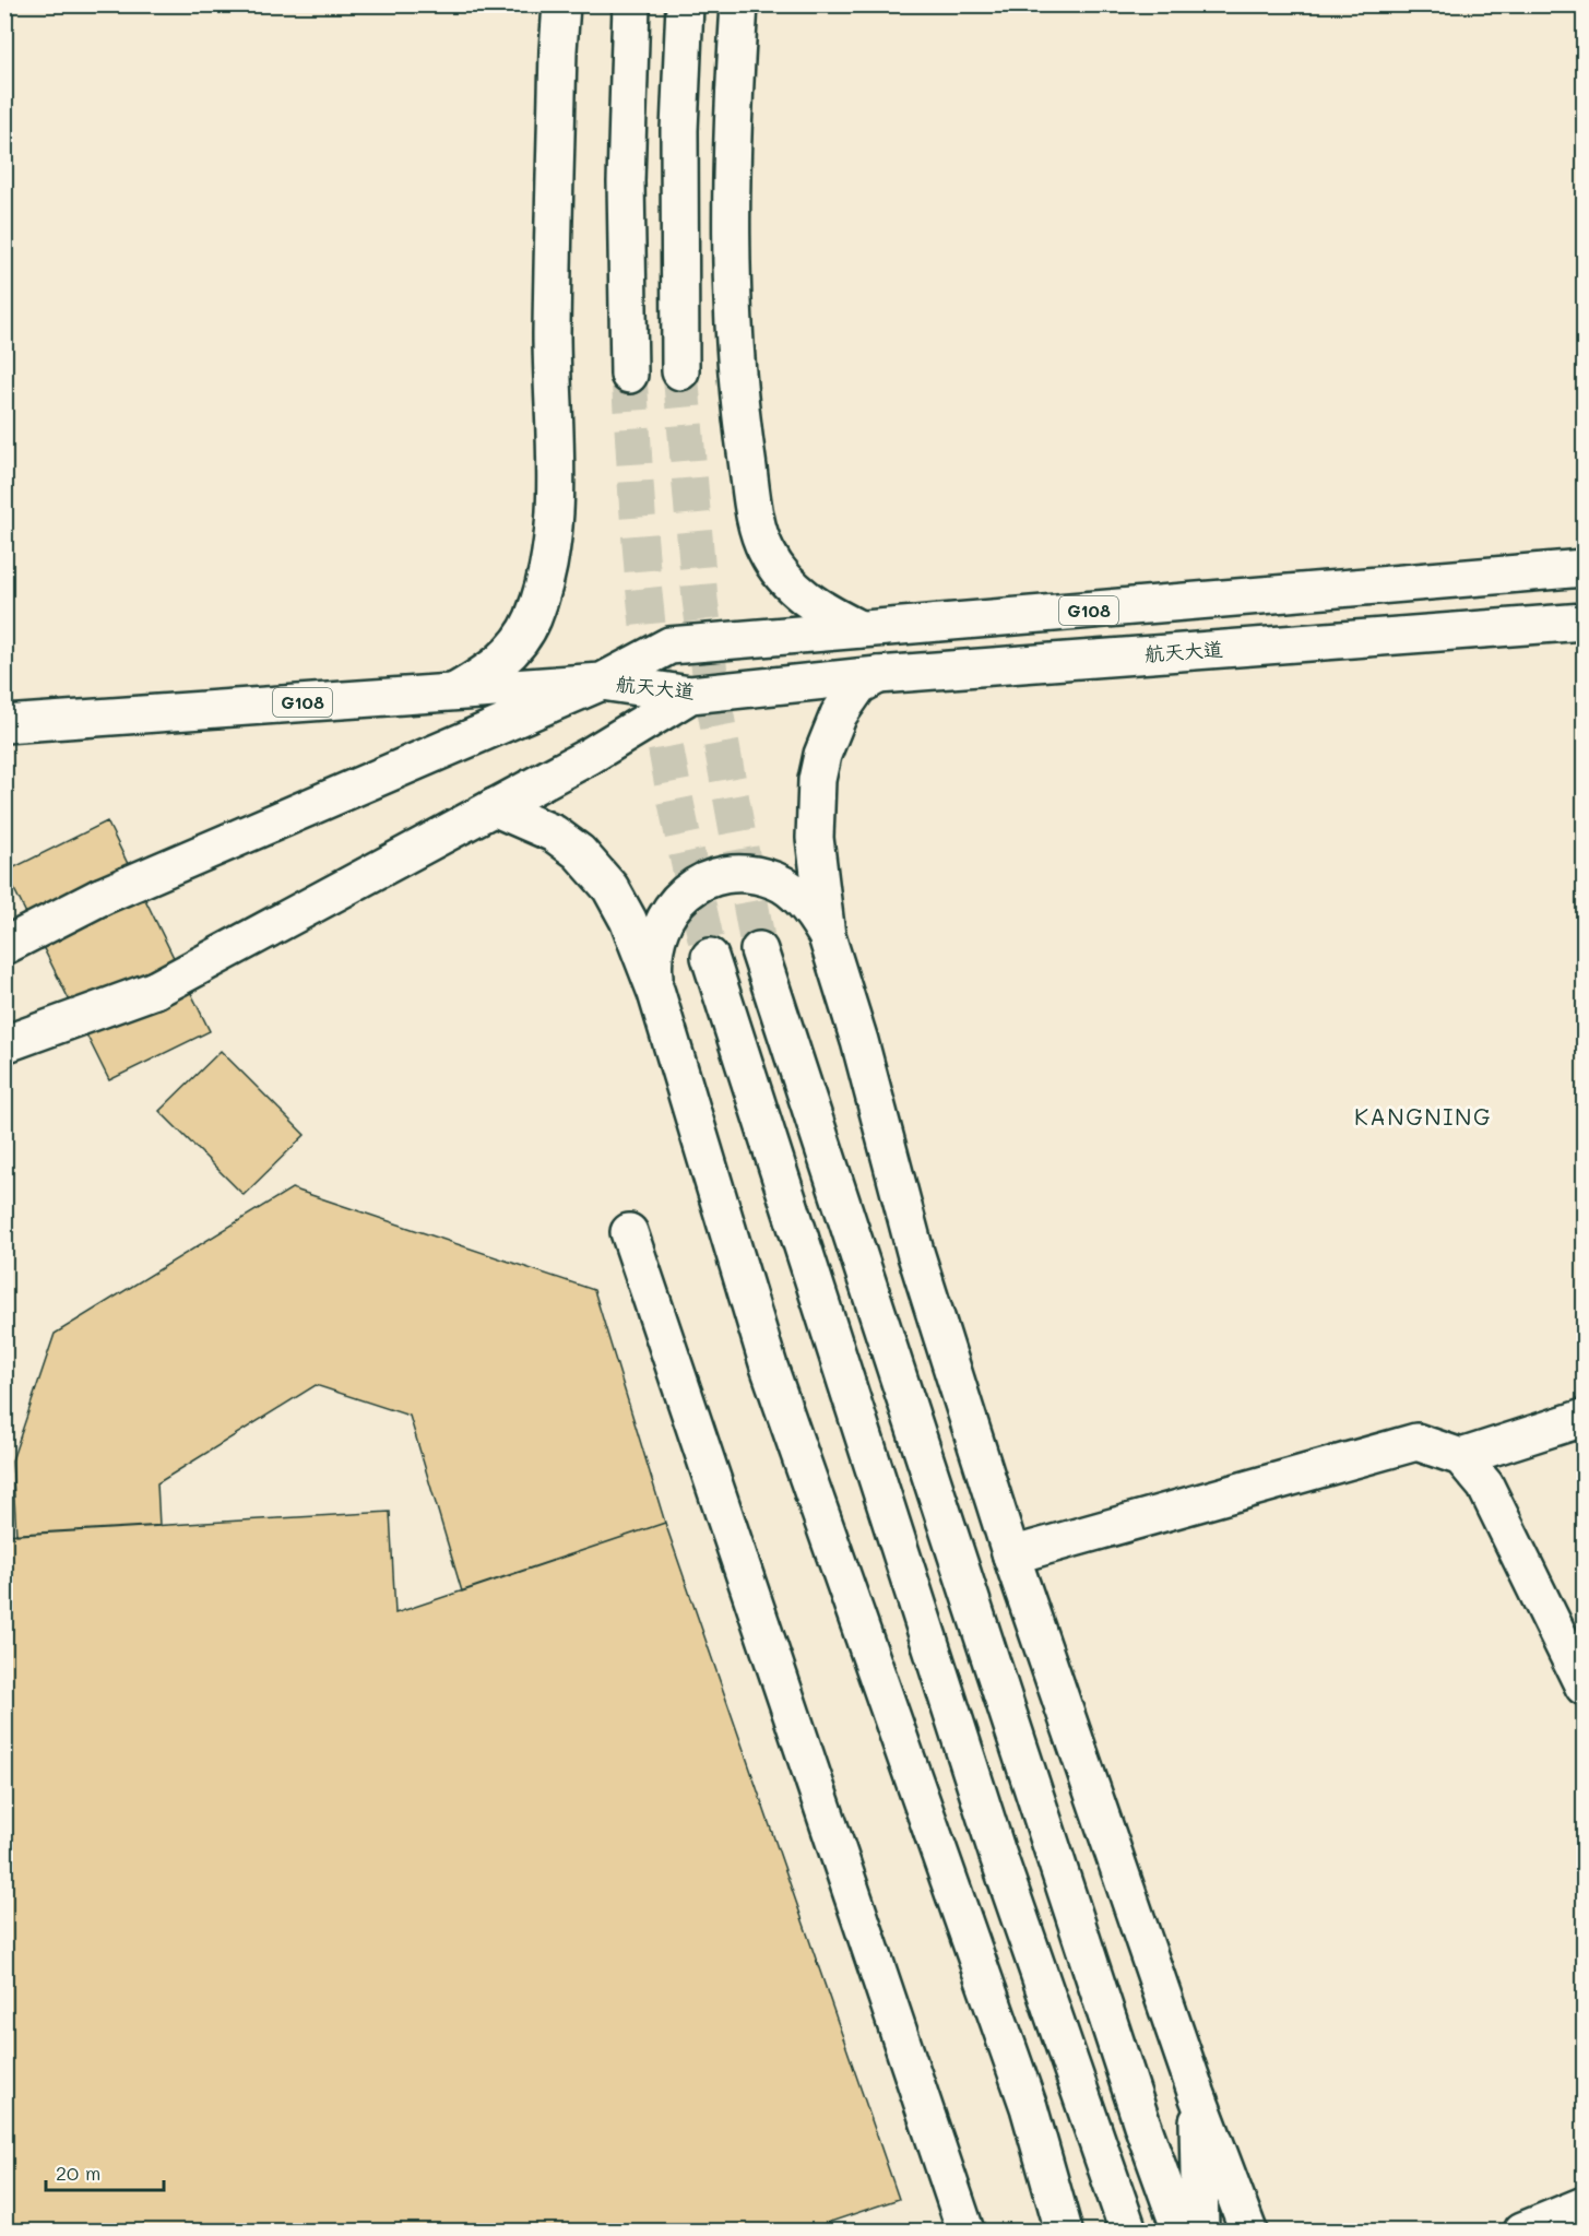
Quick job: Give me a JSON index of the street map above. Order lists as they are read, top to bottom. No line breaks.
{"streets":{"main road":["G108","航天大道"]},"crossings":[["G108","航天大道"]],"districts":["KANGNING"],"scale_bar":"20 m"}
